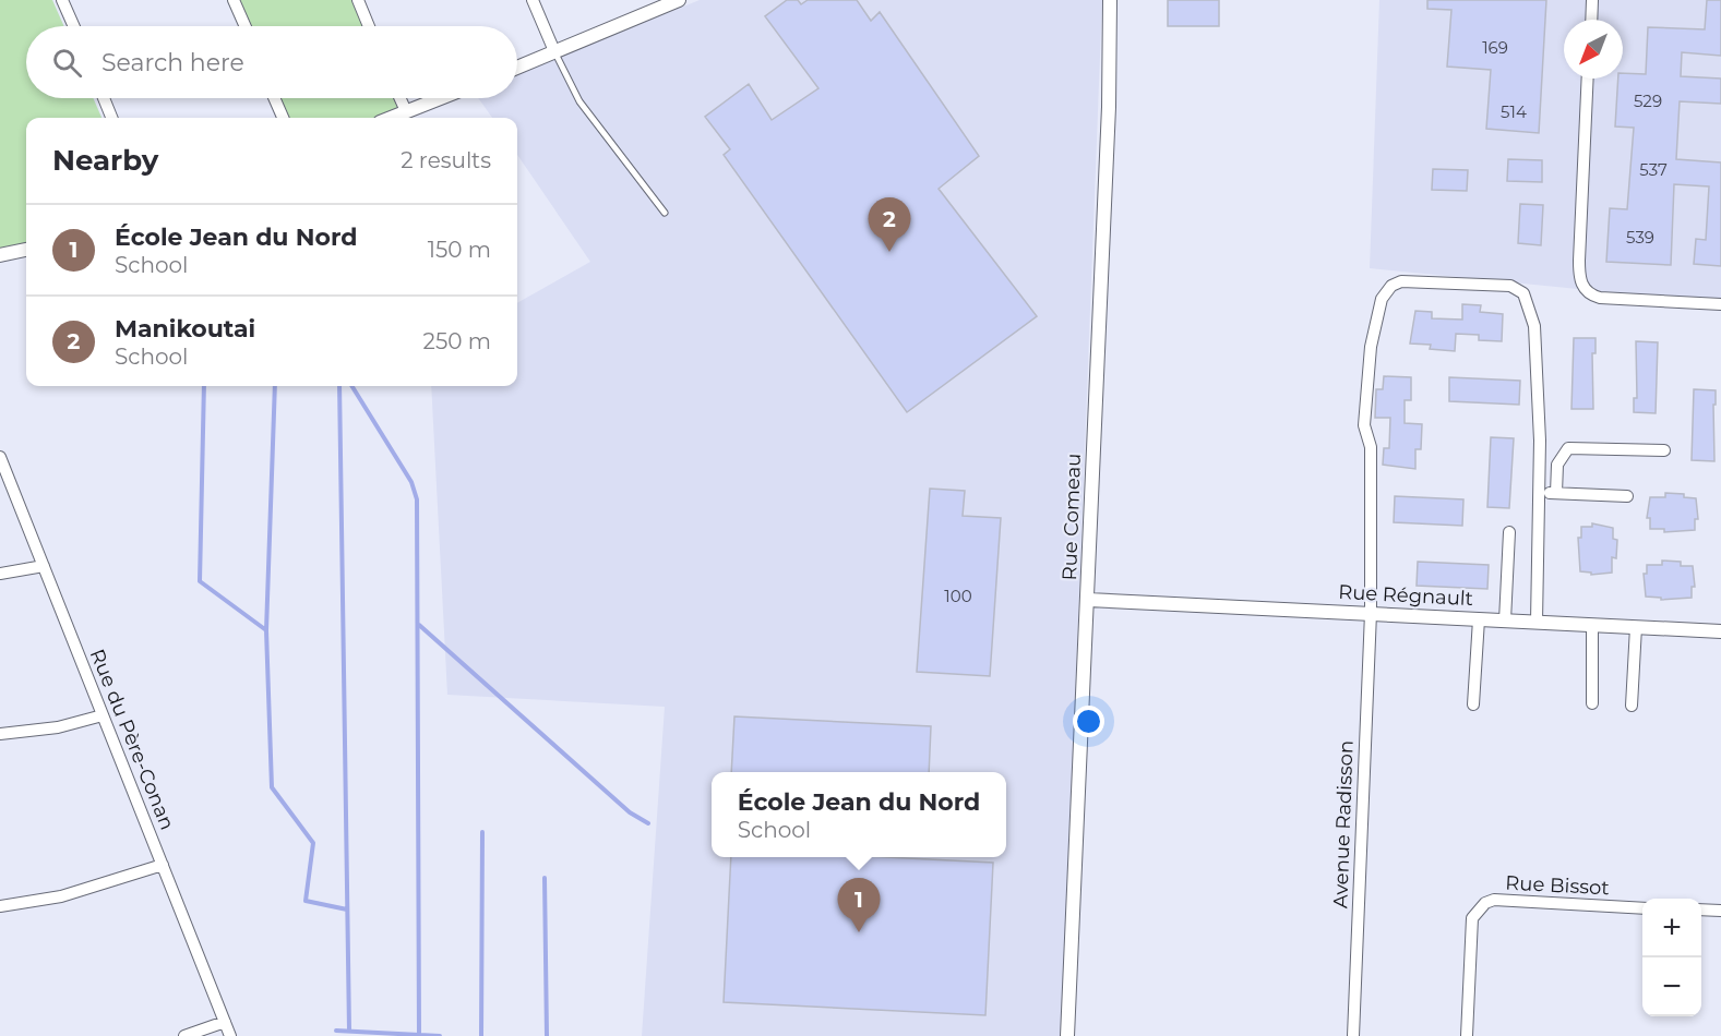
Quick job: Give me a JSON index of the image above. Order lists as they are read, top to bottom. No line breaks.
{"streets":{"street":["Rue Comeau","Rue Régnault","Rue du Père-Conan","Avenue Radisson","Rue Bissot"]},"crossings":[["Rue Comeau","Rue Régnault"],["Rue Régnault","Avenue Radisson"]],"house_numbers":["169","529","514","537","539","100"],"north":"bottom left","page":{"search":"Search here","heading":["Nearby","2 results"],"pins":["2","1"],"list":[{"mark":"1","name":"École Jean du Nord","note":"School","value":"150 m"},{"mark":"2","name":"Manikoutai","note":"School","value":"250 m"}],"popup":["École Jean du Nord","School"],"map_buttons":["+","−"]}}
